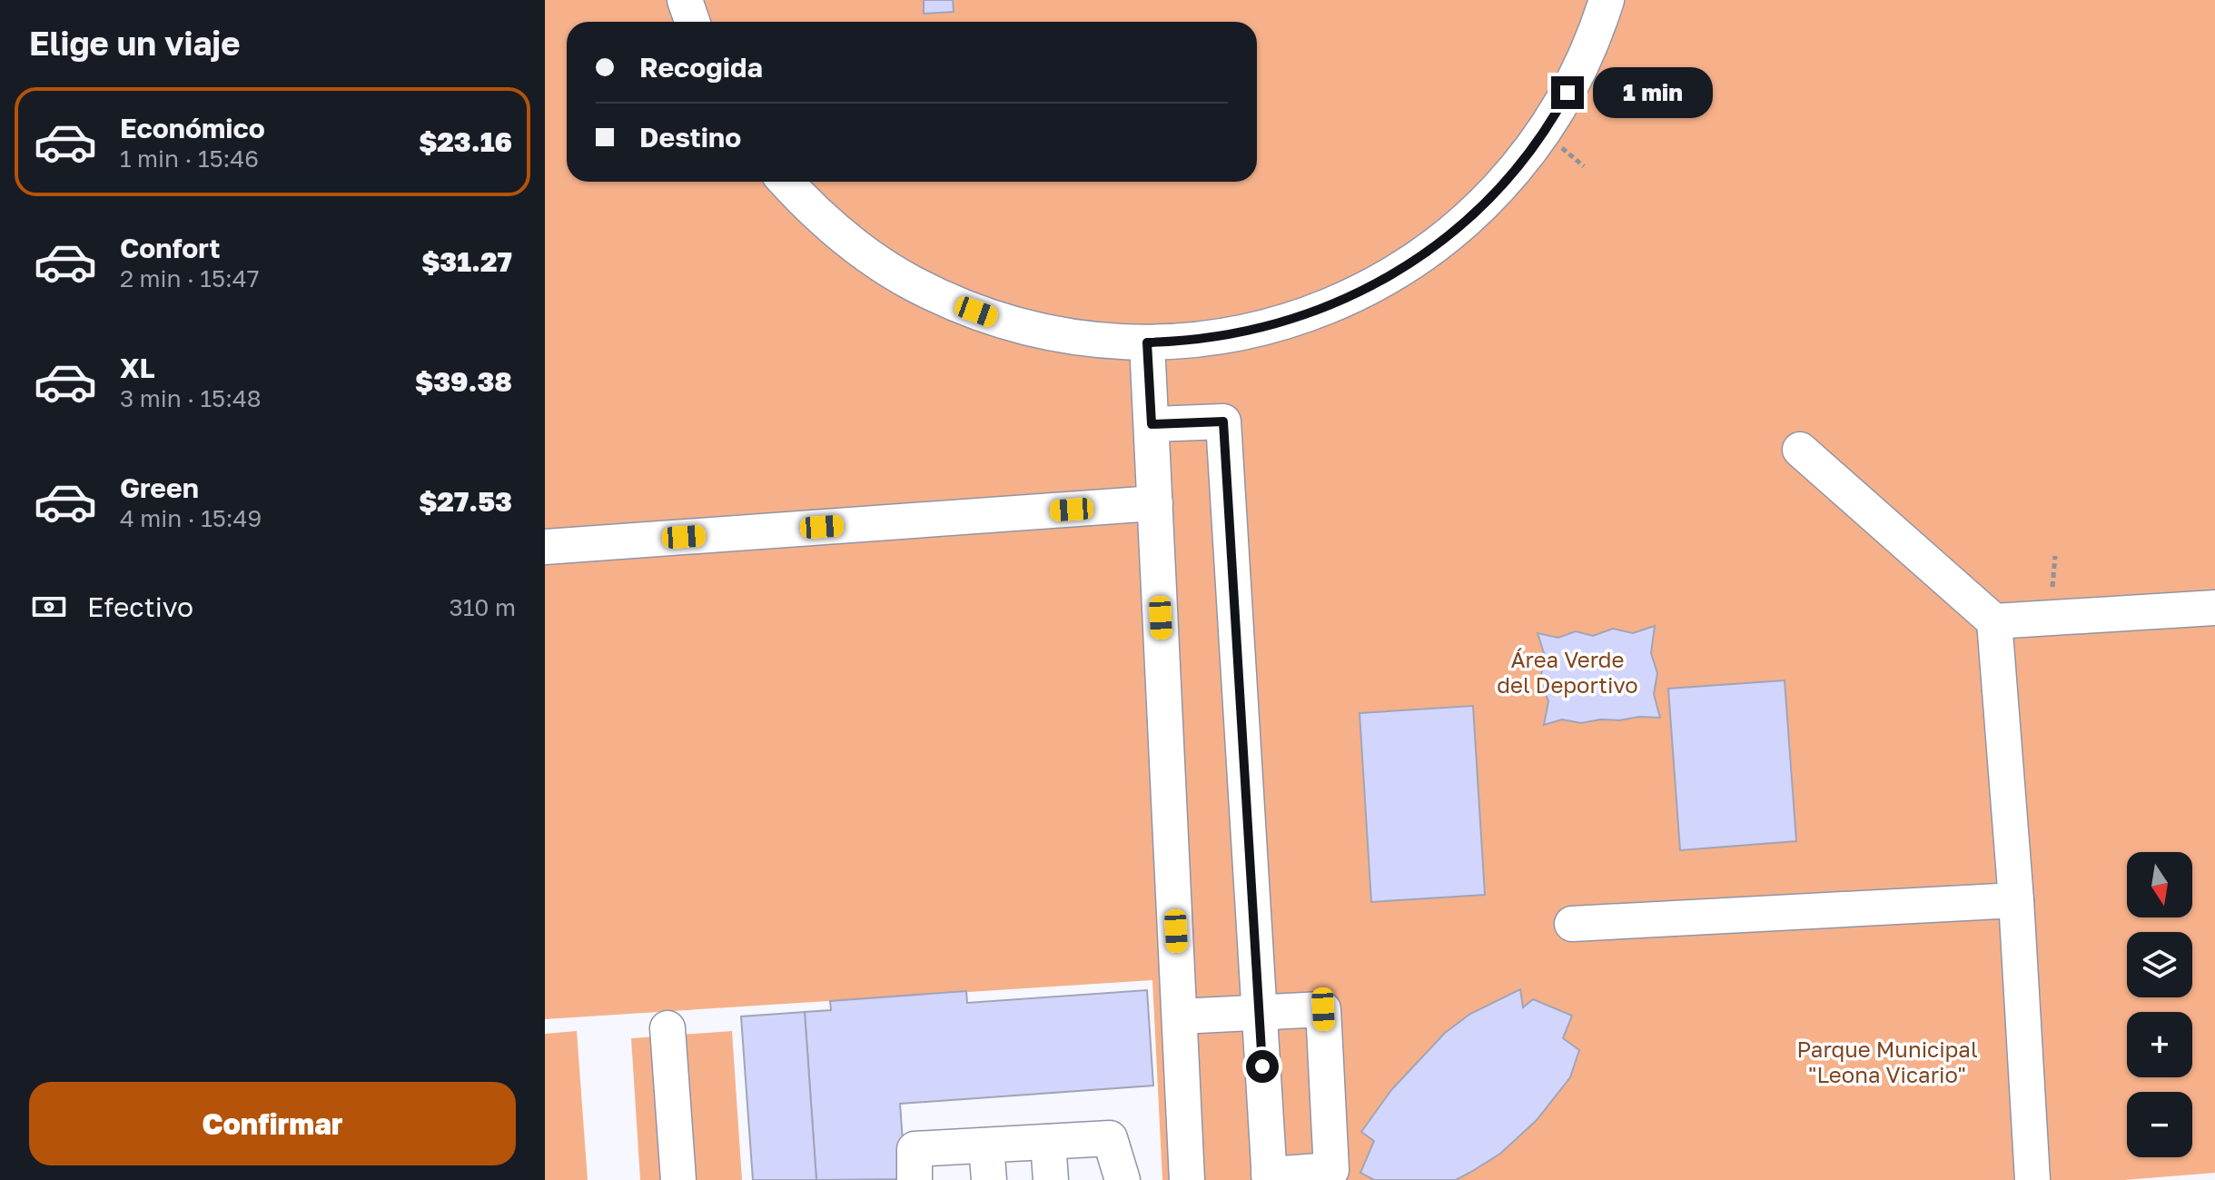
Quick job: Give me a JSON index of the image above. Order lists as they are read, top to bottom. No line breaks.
{"parks":["Área Verde del Deportivo","Parque Municipal \"Leona Vicario\""],"north":"bottom","page":{"heading":"Elige un viaje","banner":["Recogida","Destino"],"bubble":"1 min","list":[{"name":"Económico","note":"1 min · 15:46","value":"$23.16"},{"name":"Confort","note":"2 min · 15:47","value":"$31.27"},{"name":"XL","note":"3 min · 15:48","value":"$39.38"},{"name":"Green","note":"4 min · 15:49","value":"$27.53"}],"pay":["Efectivo","310 m"],"map_buttons":["+","−"],"buttons":"Confirmar"}}
